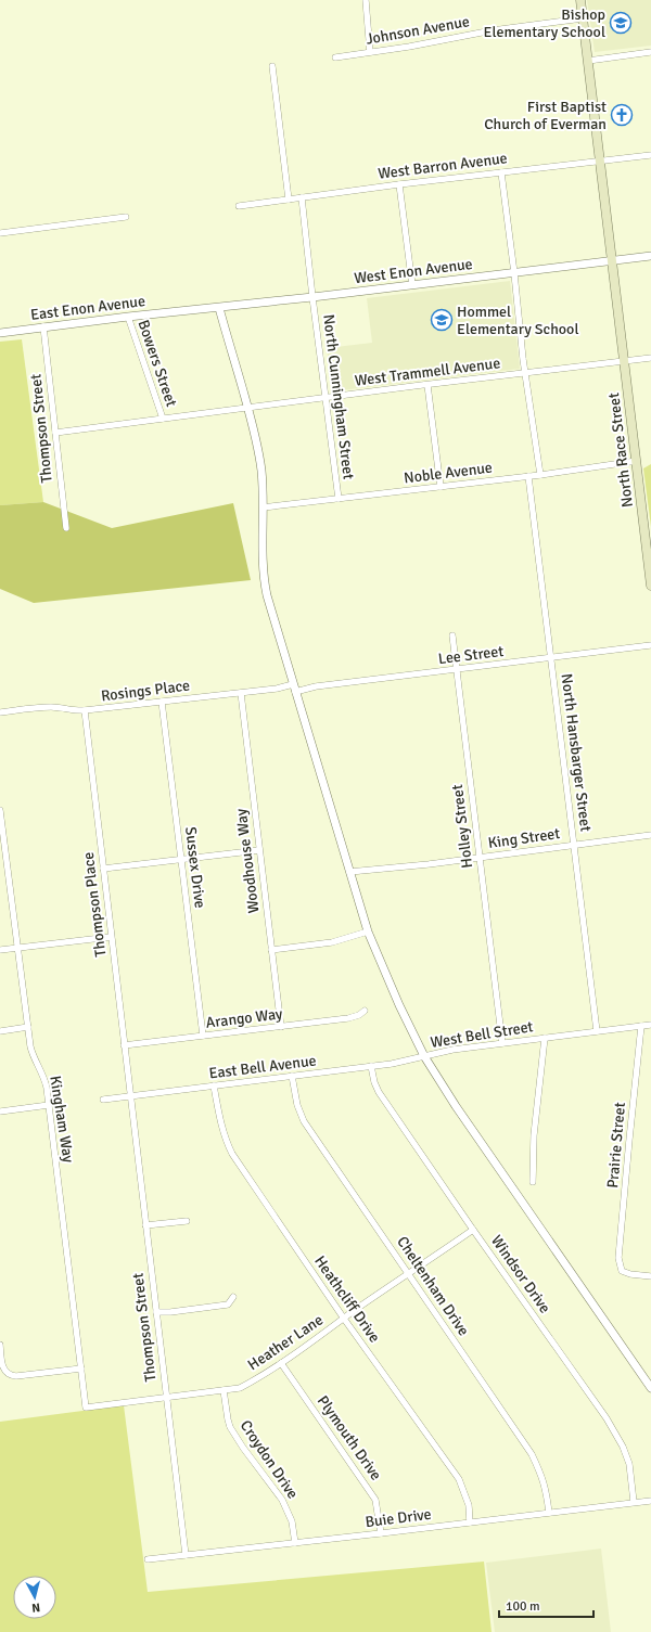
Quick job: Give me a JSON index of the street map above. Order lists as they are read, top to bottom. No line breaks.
{"streets":{"main road":["North Race Street"],"street":["Johnson Avenue","West Barron Avenue","West Enon Avenue","East Enon Avenue","Bowers Street","West Trammell Avenue","North Cunningham Street","Thompson Street","Noble Avenue","Lee Street","Rosings Place","North Hansbarger Street","Holley Street","King Street","Woodhouse Way","Sussex Drive","Thompson Place","Arango Way","West Bell Street","East Bell Avenue","Kingham Way","Prairie Street","Windsor Drive","Cheltenham Drive","Heathcliff Drive","Heather Lane","Plymouth Drive","Croydon Drive","Buie Drive"]},"crossings":[["Johnson Avenue","North Race Street"],["West Barron Avenue","North Cunningham Street"],["West Barron Avenue","North Race Street"],["West Enon Avenue","East Enon Avenue"],["West Enon Avenue","North Cunningham Street"],["West Enon Avenue","North Race Street"],["East Enon Avenue","Bowers Street"],["East Enon Avenue","Thompson Street"],["Bowers Street","West Trammell Avenue"],["West Trammell Avenue","North Cunningham Street"],["West Trammell Avenue","Thompson Street"],["West Trammell Avenue","North Race Street"],["North Cunningham Street","Noble Avenue"],["Thompson Street","Thompson Place"],["Thompson Street","East Bell Avenue"],["Thompson Street","Heather Lane"],["Thompson Street","Buie Drive"],["North Race Street","Noble Avenue"],["Noble Avenue","North Hansbarger Street"],["Lee Street","Rosings Place"],["Lee Street","North Hansbarger Street"],["Lee Street","Holley Street"],["Rosings Place","Woodhouse Way"],["Rosings Place","Sussex Drive"],["Rosings Place","Thompson Place"],["North Hansbarger Street","King Street"],["North Hansbarger Street","West Bell Street"],["Holley Street","King Street"],["Holley Street","West Bell Street"],["Woodhouse Way","Arango Way"],["Sussex Drive","Arango Way"],["Thompson Place","Arango Way"],["Thompson Place","East Bell Avenue"],["West Bell Street","East Bell Avenue"],["West Bell Street","Prairie Street"],["East Bell Avenue","Windsor Drive"],["East Bell Avenue","Cheltenham Drive"],["East Bell Avenue","Heathcliff Drive"],["Kingham Way","Heather Lane"],["Windsor Drive","Heather Lane"],["Windsor Drive","Buie Drive"],["Cheltenham Drive","Heather Lane"],["Cheltenham Drive","Buie Drive"],["Heathcliff Drive","Heather Lane"],["Heathcliff Drive","Buie Drive"],["Heather Lane","Plymouth Drive"],["Heather Lane","Croydon Drive"],["Plymouth Drive","Buie Drive"],["Croydon Drive","Buie Drive"]],"places":{"school or university":["Bishop Elementary School","Hommel Elementary School"],"church":["First Baptist Church of Everman"]},"scale_bar":"100 m","north":"bottom"}
